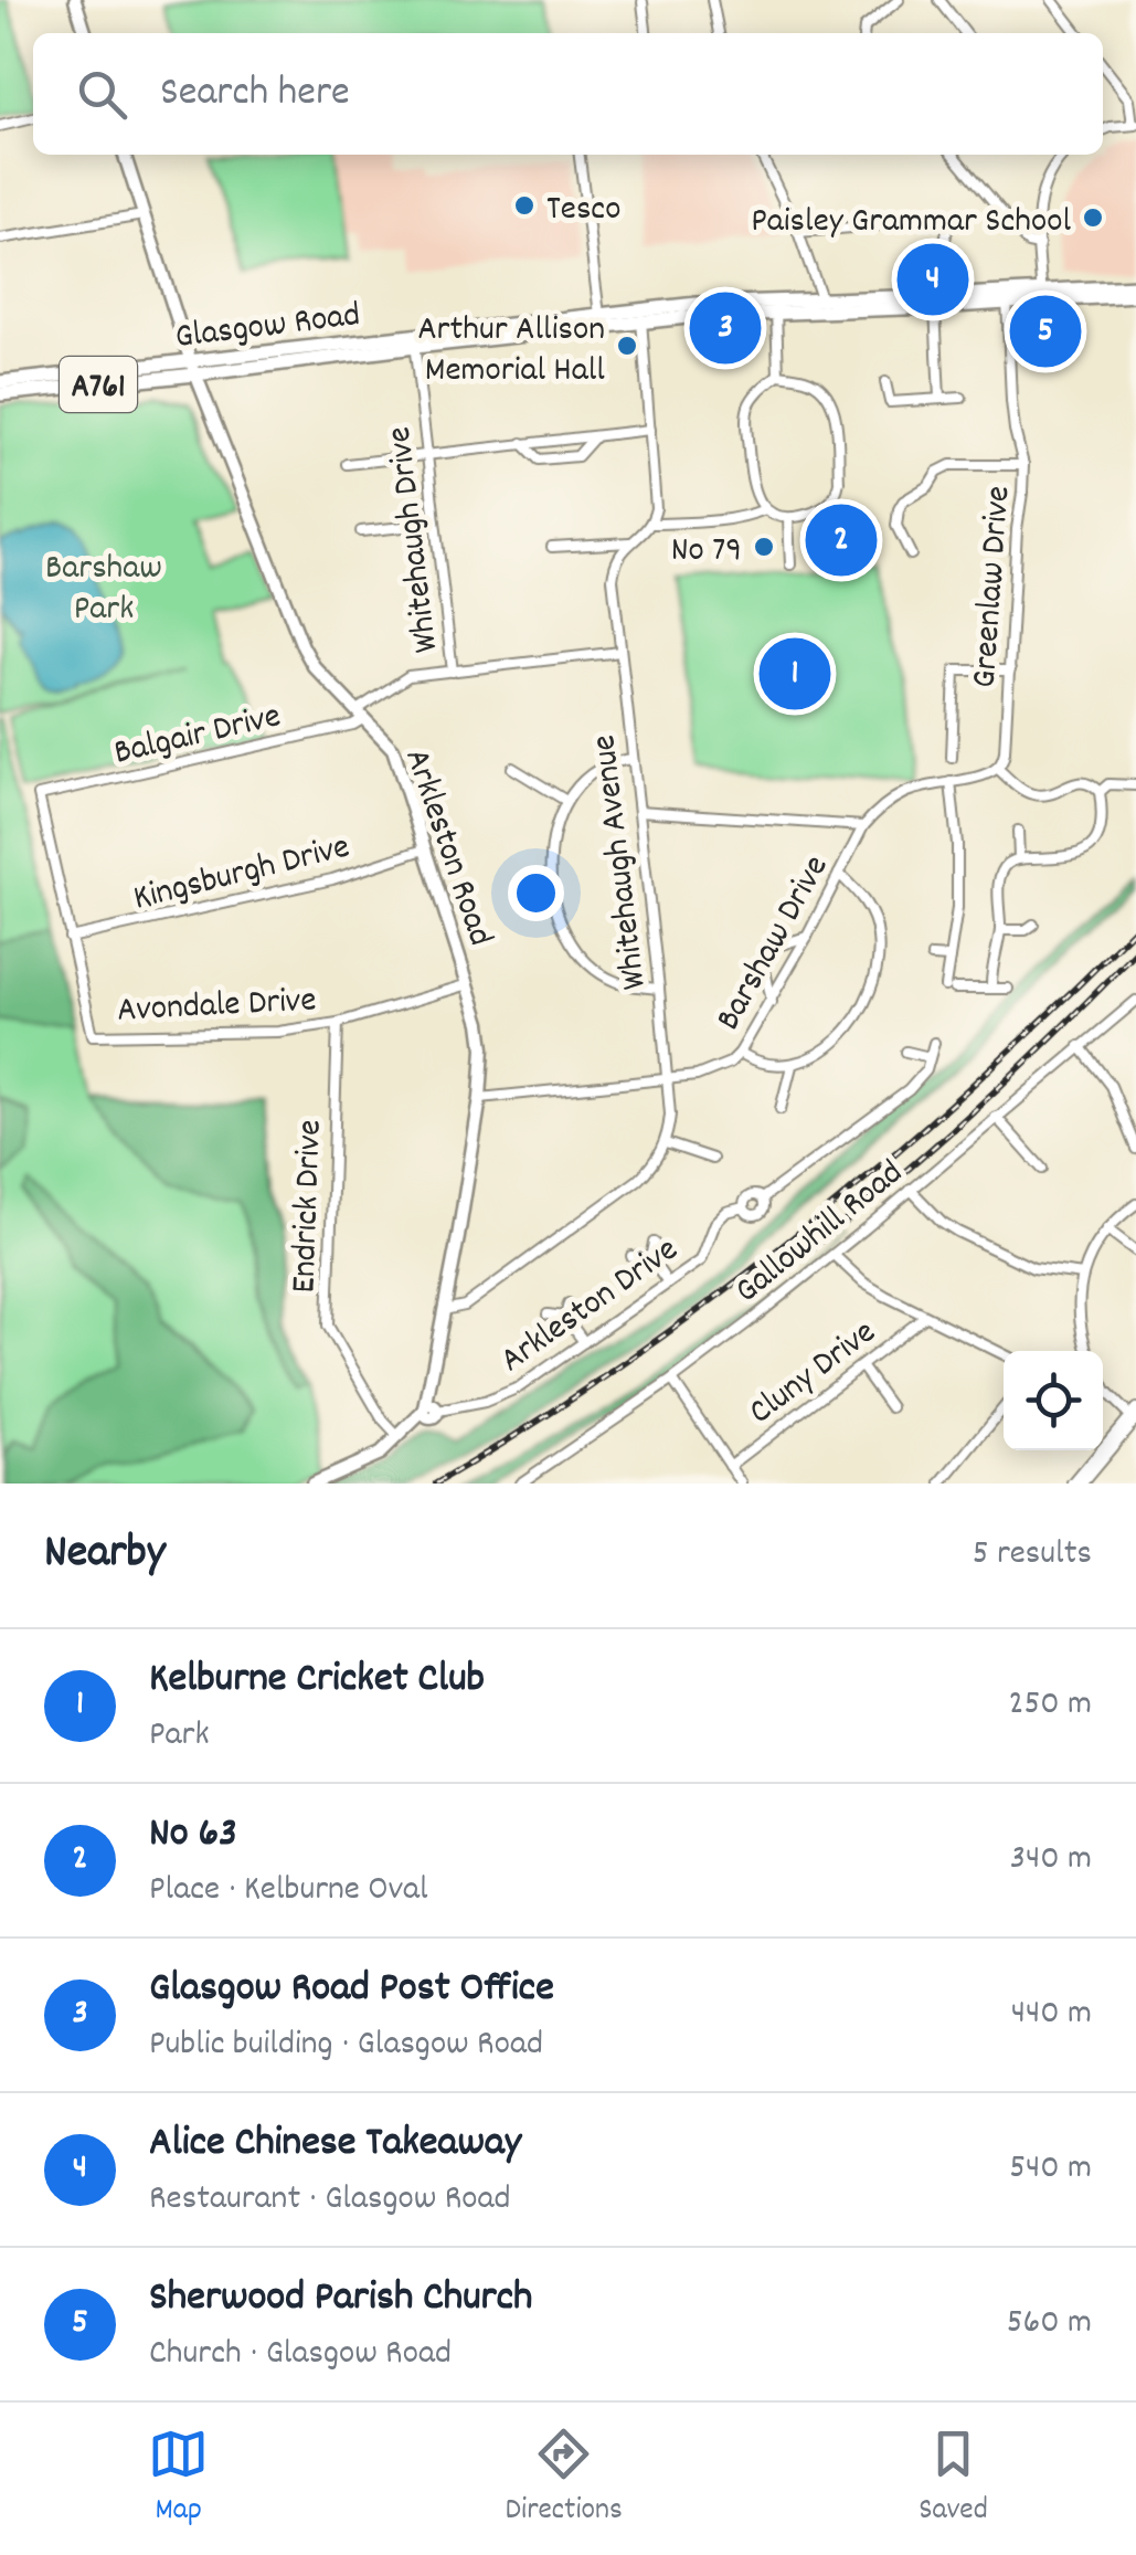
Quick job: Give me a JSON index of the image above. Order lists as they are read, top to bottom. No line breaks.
{"streets":{"main road":["Glasgow Road","A761"],"street":["Whitehaugh Drive","Greenlaw Drive","Balgair Drive","Arkleston Road","Whitehaugh Avenue","Kingsburgh Drive","Barshaw Drive","Avondale Drive","Endrick Drive","Gallowhill Road","Arkleston Drive","Cluny Drive"]},"crossings":[["Glasgow Road","Whitehaugh Drive"],["Glasgow Road","Greenlaw Drive"],["Glasgow Road","Arkleston Road"],["Whitehaugh Drive","Balgair Drive"],["Balgair Drive","Arkleston Road"],["Balgair Drive","Whitehaugh Avenue"],["Balgair Drive","Kingsburgh Drive"],["Balgair Drive","Avondale Drive"],["Arkleston Road","Kingsburgh Drive"],["Arkleston Road","Barshaw Drive"],["Arkleston Road","Avondale Drive"],["Arkleston Road","Arkleston Drive"],["Whitehaugh Avenue","Barshaw Drive"],["Kingsburgh Drive","Avondale Drive"],["Avondale Drive","Endrick Drive"]],"parks":["Barshaw Park"],"places":["Tesco","Paisley Grammar School","Arthur Allison Memorial Hall","No 79"],"page":{"search":"Search here","pins":["4","3","5","2","1"],"heading":["Nearby","5 results"],"list":[{"mark":"1","name":"Kelburne Cricket Club","note":"Park","value":"250 m"},{"mark":"2","name":"No 63","note":"Place · Kelburne Oval","value":"340 m"},{"mark":"3","name":"Glasgow Road Post Office","note":"Public building · Glasgow Road","value":"440 m"},{"mark":"4","name":"Alice Chinese Takeaway","note":"Restaurant · Glasgow Road","value":"540 m"},{"mark":"5","name":"Sherwood Parish Church","note":"Church · Glasgow Road","value":"560 m"}],"nav":["Map","Directions","Saved"]}}
